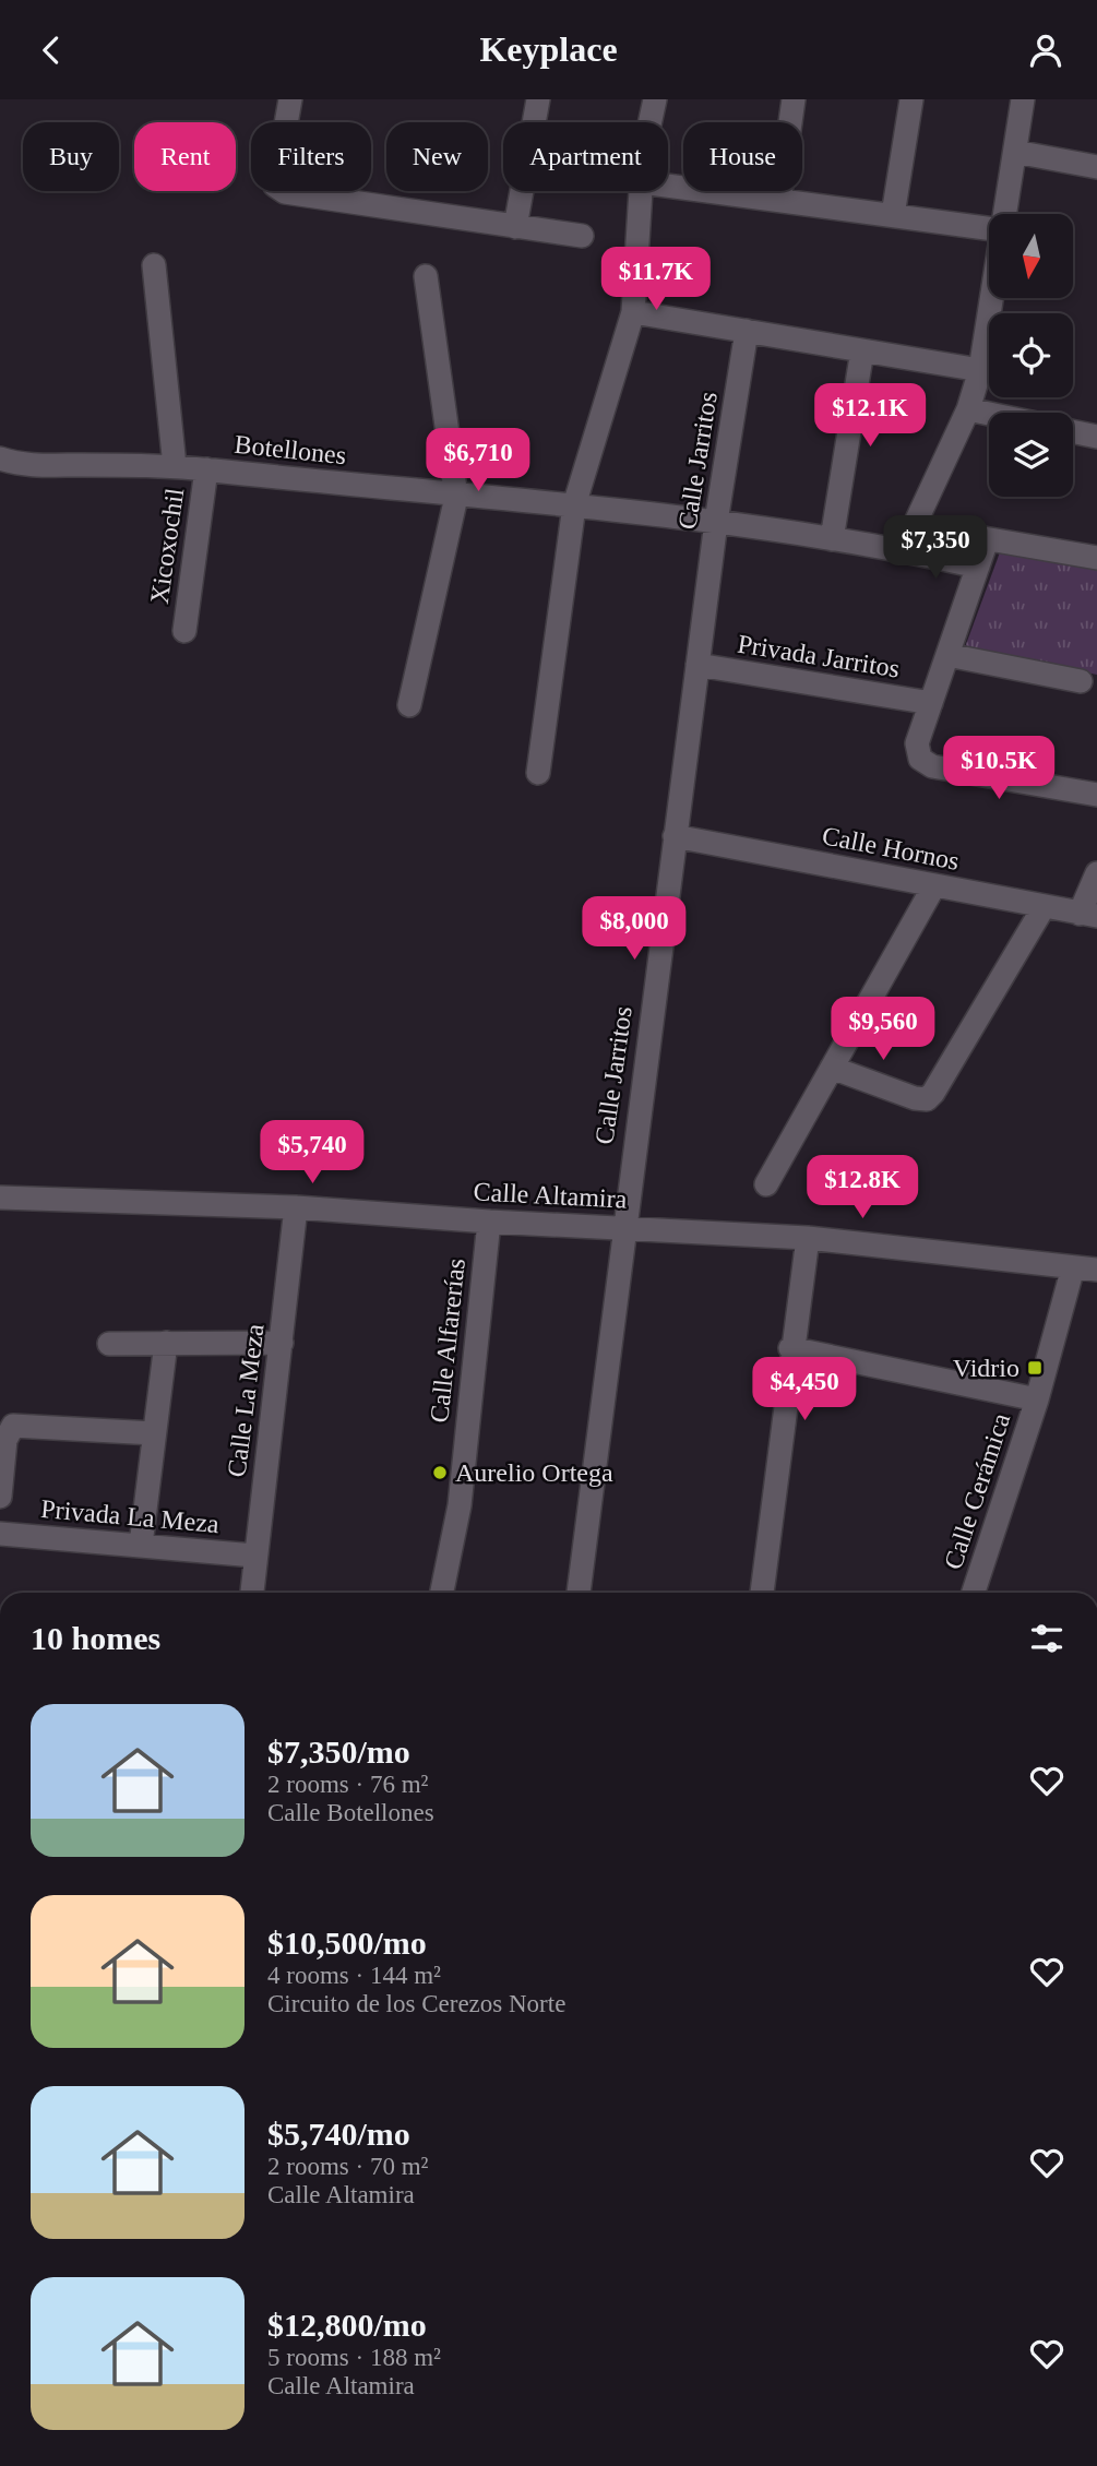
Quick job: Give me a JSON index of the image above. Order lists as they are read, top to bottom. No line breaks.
{"streets":{"street":["Botellones","Calle Jarritos","Xicoxochil","Privada Jarritos","Calle Hornos","Calle Altamira","Calle Alfarerías","Calle La Meza","Calle Cerámica","Privada La Meza"]},"crossings":[["Botellones","Calle Jarritos"],["Botellones","Xicoxochil"],["Calle Jarritos","Privada Jarritos"],["Calle Jarritos","Calle Hornos"],["Calle Jarritos","Calle Altamira"],["Calle Altamira","Calle Alfarerías"],["Calle Altamira","Calle La Meza"],["Calle Altamira","Calle Cerámica"],["Calle La Meza","Privada La Meza"]],"places":{"transit":["Vidrio"],"other":["Aurelio Ortega"]},"north":"bottom","page":{"header":"Keyplace","chip":["Buy","Rent","Filters","New","Apartment","House"],"price":["$11.7K","$12.1K","$6,710","$7,350","$10.5K","$8,000","$9,560","$5,740","$12.8K","$4,450"],"heading":"10 homes","list":[{"name":"$7,350/mo","note":"2 rooms · 76 m² · Calle Botellones"},{"name":"$10,500/mo","note":"4 rooms · 144 m² · Circuito de los Cerezos Norte"},{"name":"$5,740/mo","note":"2 rooms · 70 m² · Calle Altamira"},{"name":"$12,800/mo","note":"5 rooms · 188 m² · Calle Altamira"}]}}
